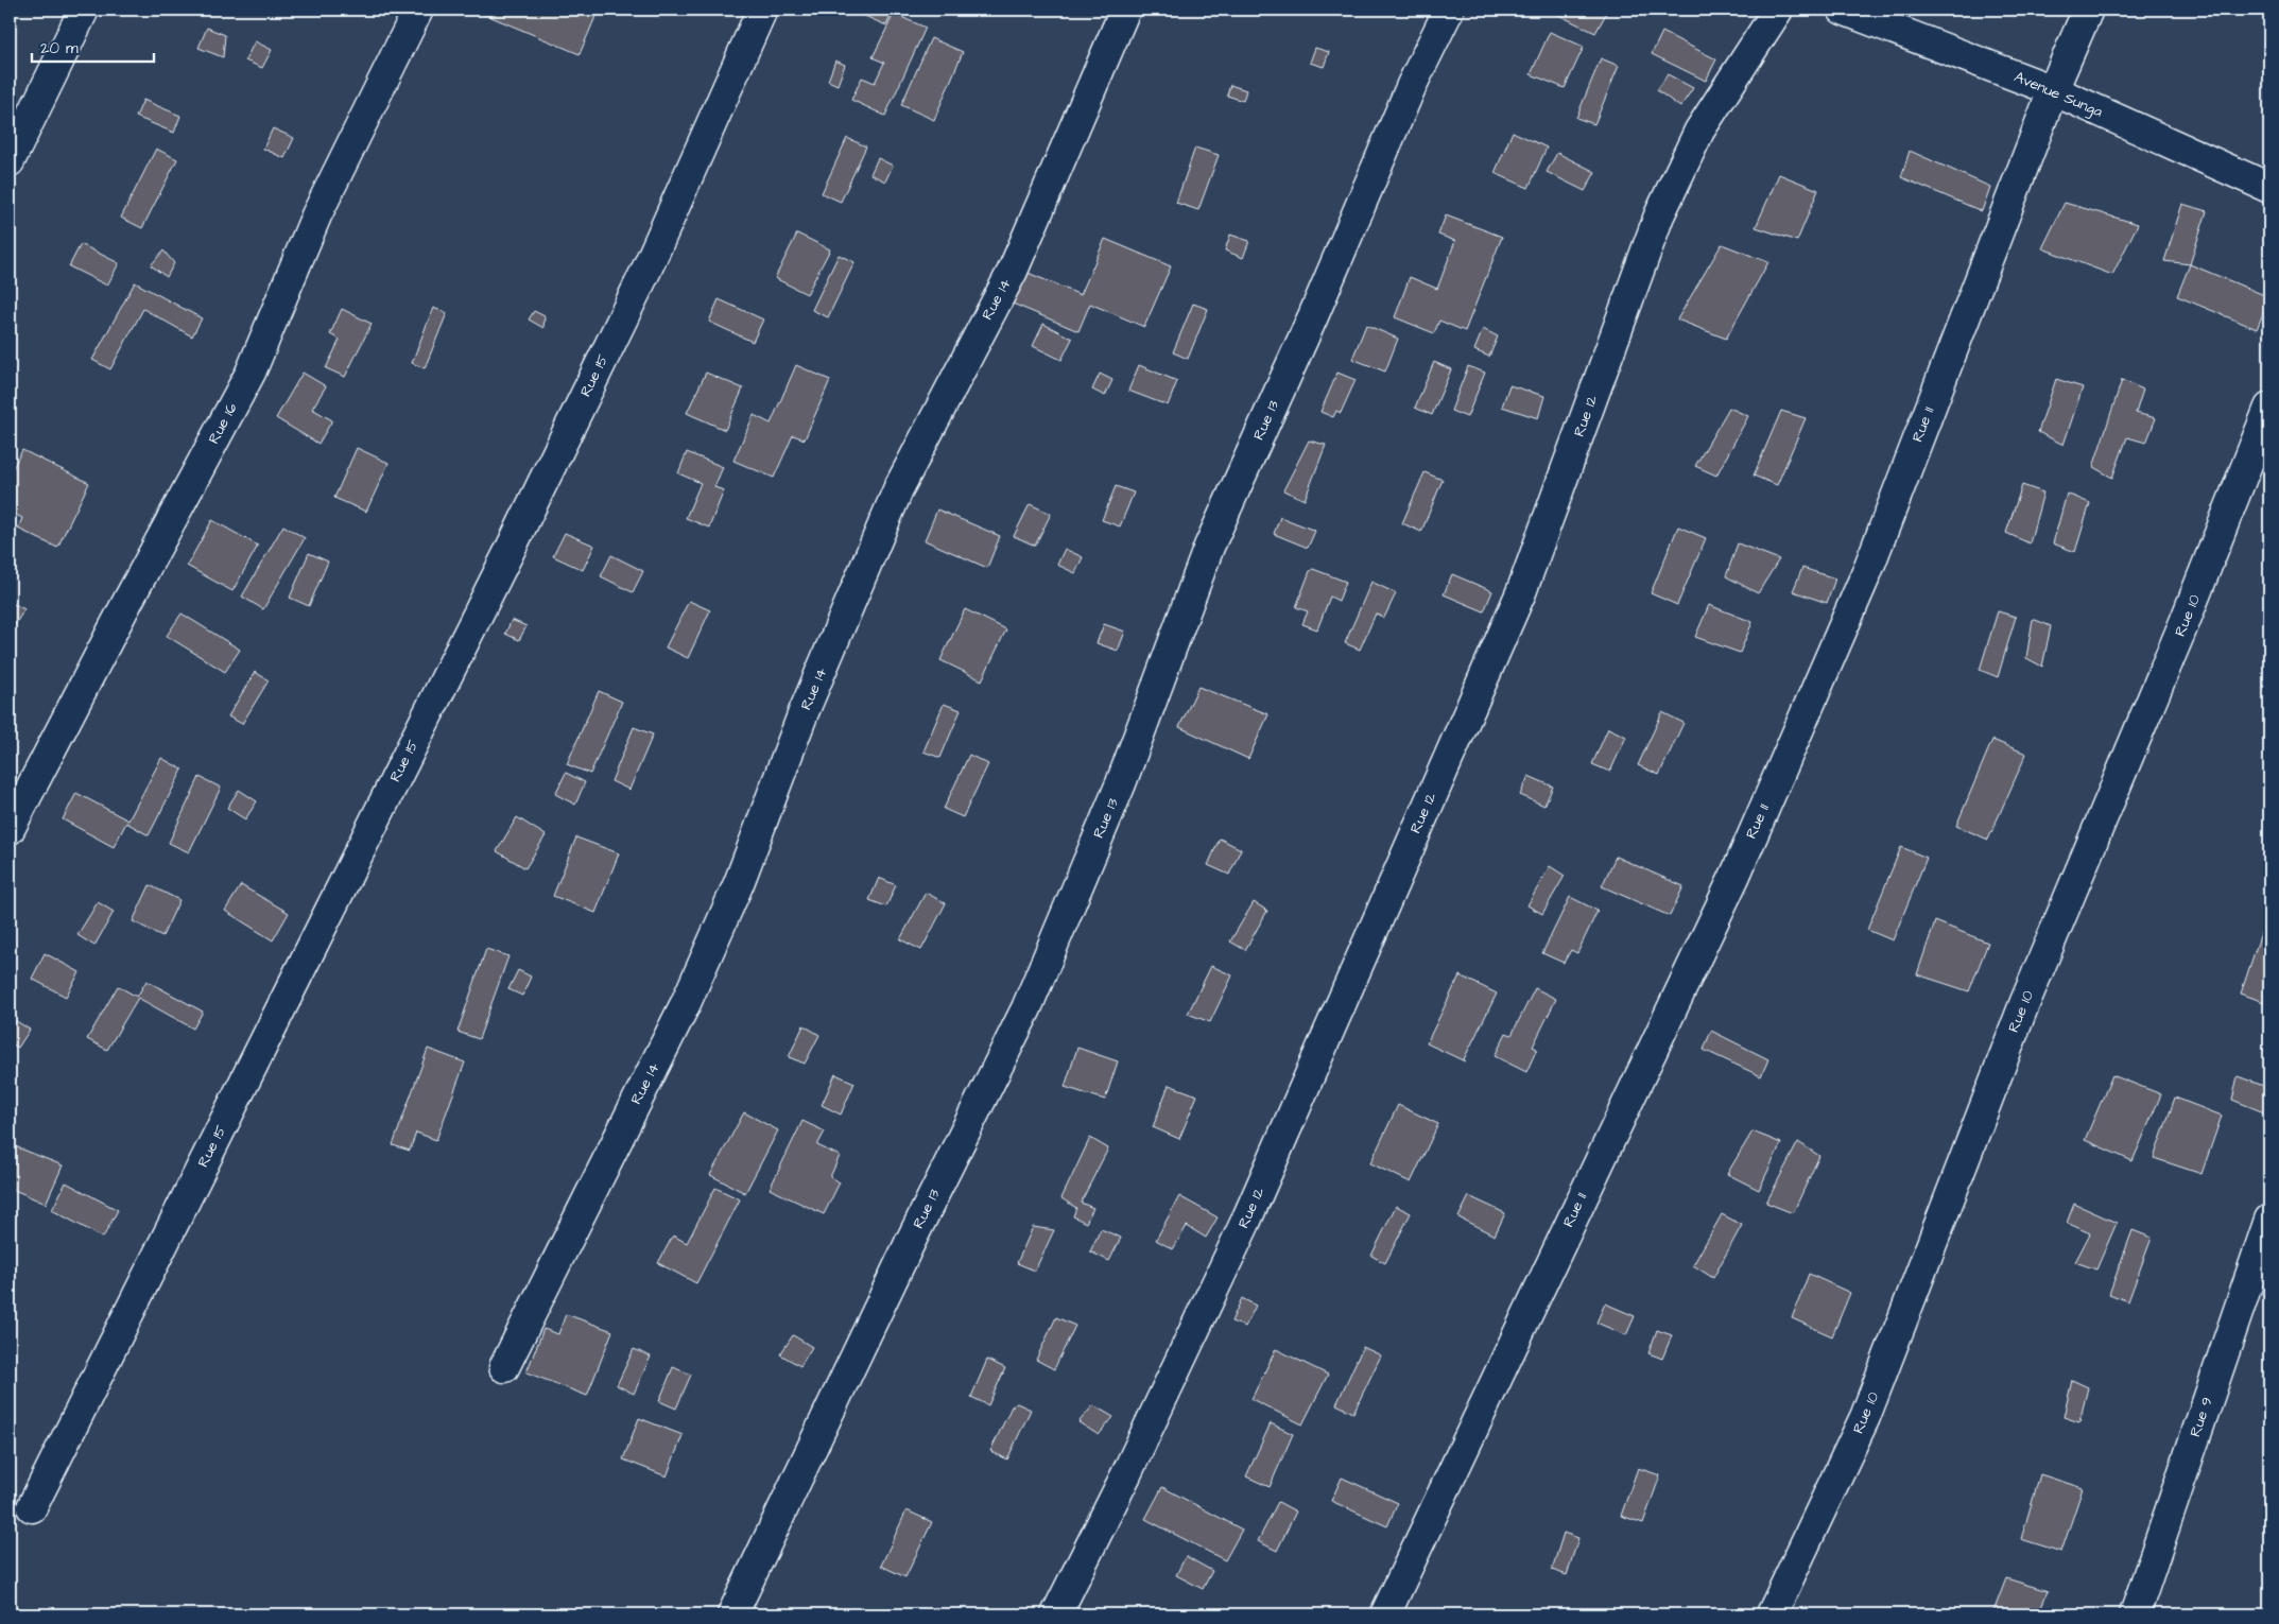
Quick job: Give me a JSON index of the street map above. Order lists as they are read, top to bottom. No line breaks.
{"streets":{"street":["Avenue Sunga","Rue 14","Rue 15","Rue 12","Rue 13","Rue 16","Rue 11","Rue 10","Rue 9"]},"crossings":[["Avenue Sunga","Rue 11"]],"scale_bar":"20 m"}
